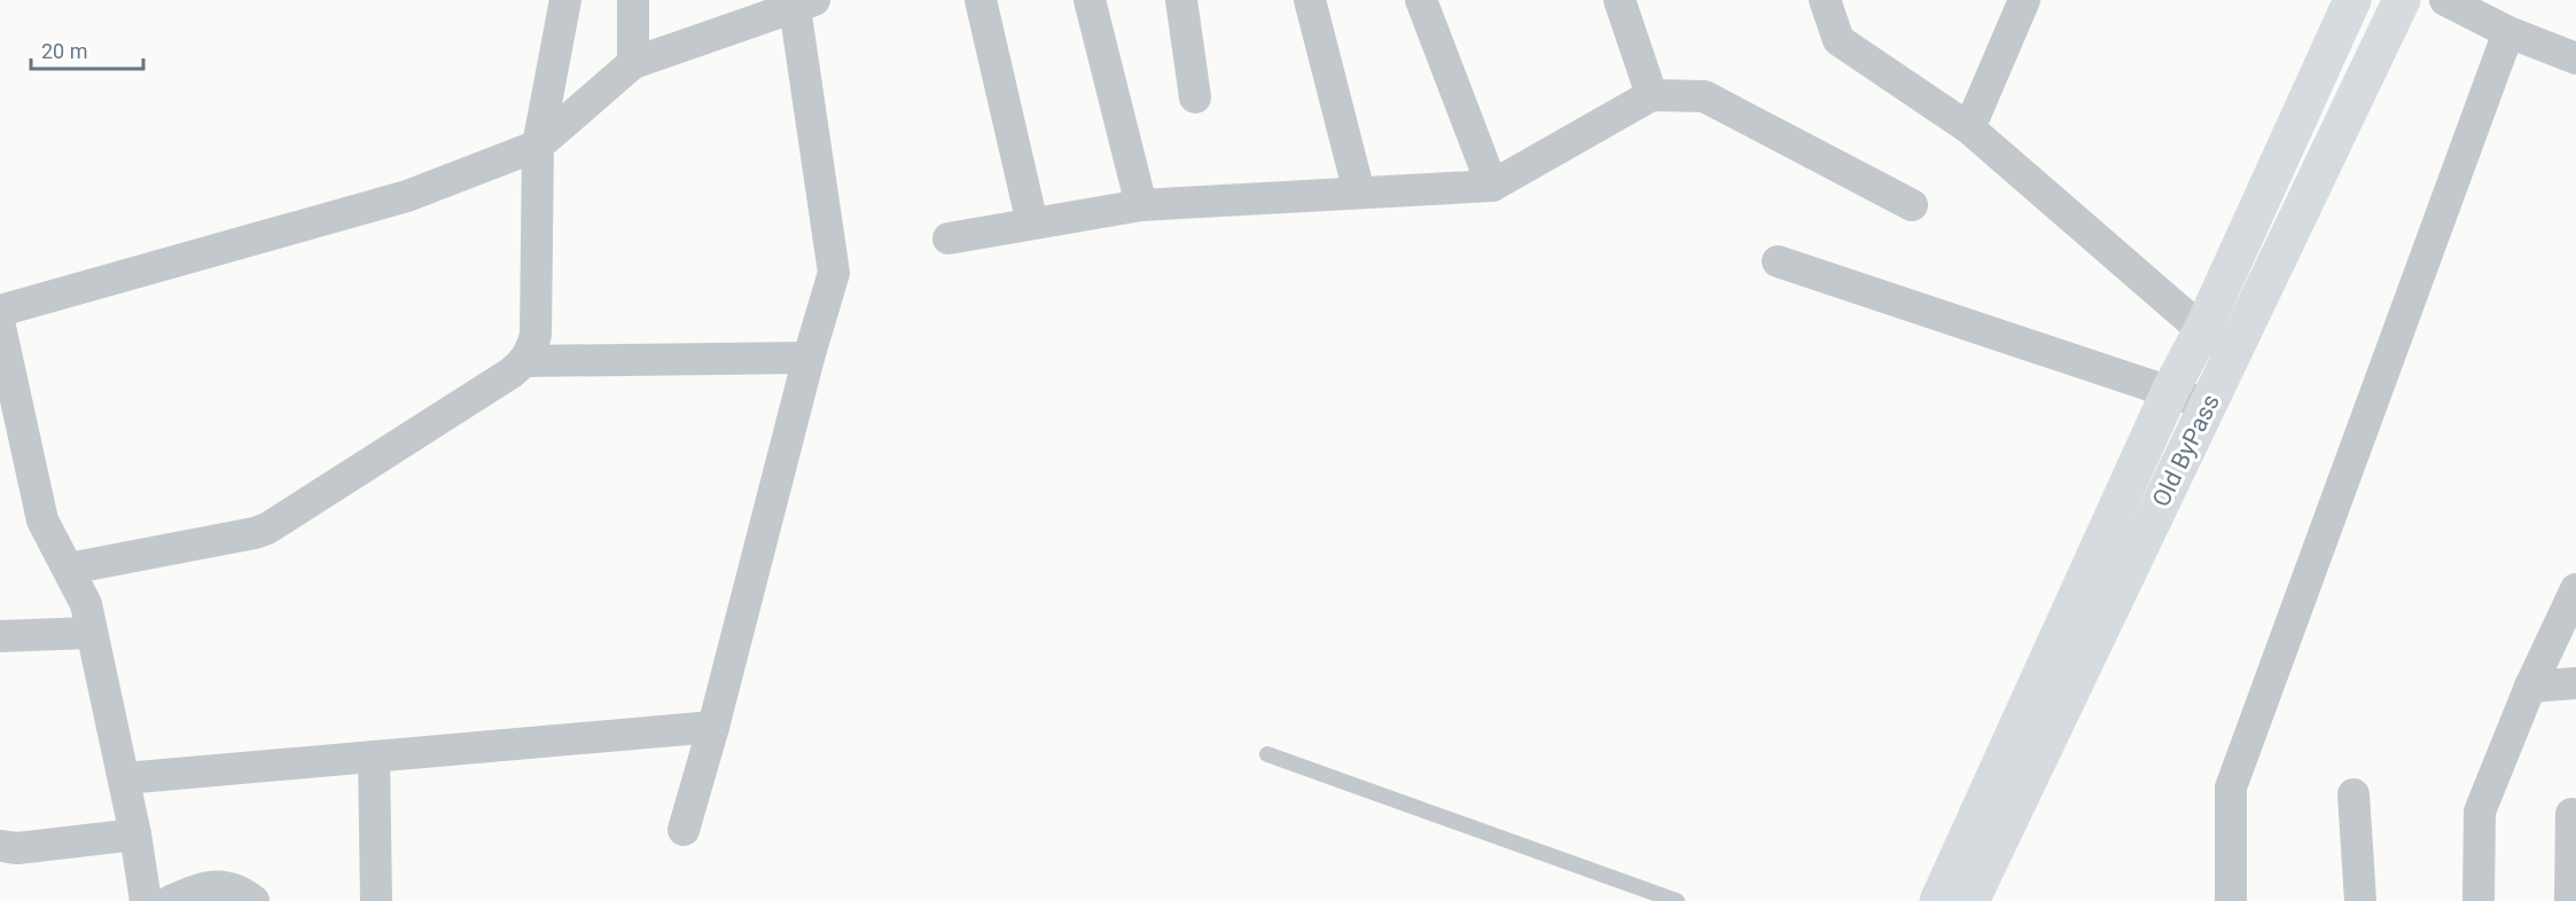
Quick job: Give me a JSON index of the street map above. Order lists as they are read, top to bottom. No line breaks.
{"streets":{"main road":["Old ByPass"]},"scale_bar":"20 m"}
